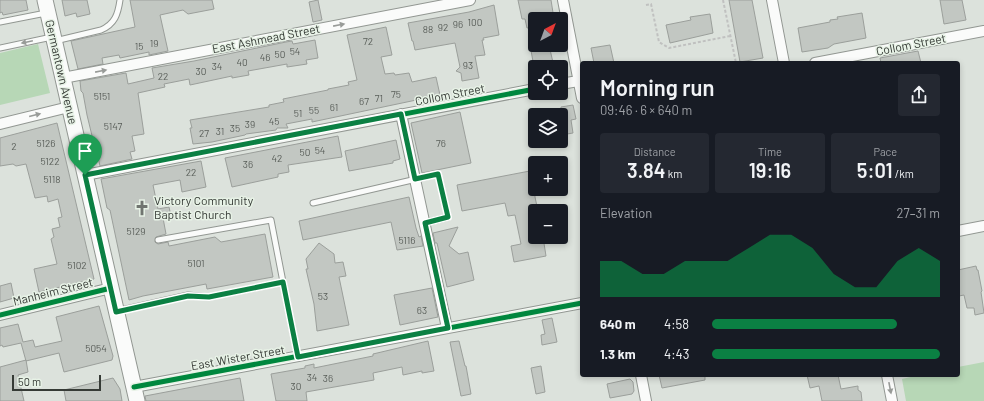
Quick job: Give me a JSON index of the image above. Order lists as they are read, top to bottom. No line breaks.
{"streets":{"main road":["Germantown Avenue"],"street":["East Ashmead Street","Collom Street","Manheim Street","East Wister Street"]},"crossings":[["East Ashmead Street","Germantown Avenue"],["Collom Street","Germantown Avenue"],["Germantown Avenue","Manheim Street"],["Germantown Avenue","East Wister Street"]],"one_way":["East Ashmead Street"],"places":{"church":["Victory Community Baptist Church"]},"house_numbers":["100","96","92","88","72","19","15","54","50","46","40","93","34","30","22","75","5151","71","67","61","55","51","45","39","5147","35","31","27","5126","76","2","54","50","42","5122","36","22","5118","5129","5116","5101","5102","53","63","5054","34","36","30"],"scale_bar":"50 m","north":"top right","page":{"map_buttons":["+","−"],"heading":["Morning run","09:46 · 6 × 640 m"],"stats":[["Distance","3.84 km"],["Time","19:16"],["Pace","5:01 /km"]],"chart":["Elevation","27–31 m"],"list":[{"name":"640 m","note":"4:58"},{"name":"1.3 km","note":"4:43"}],"scale":"50 m"}}
